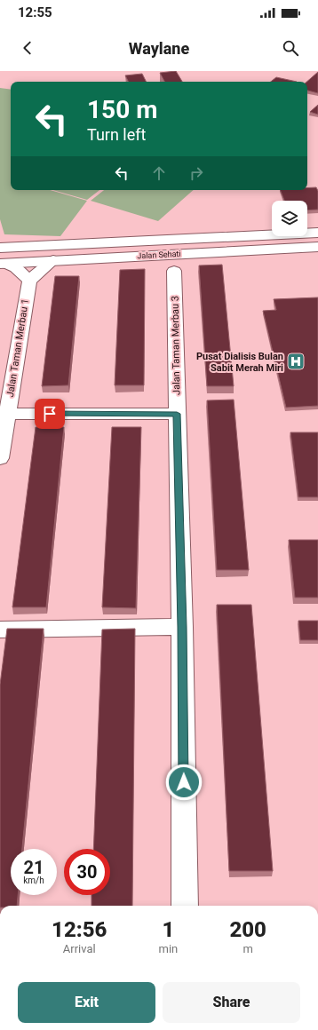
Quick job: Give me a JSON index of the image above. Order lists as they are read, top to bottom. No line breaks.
{"streets":{"street":["Jalan Sehati","Jalan Taman Merbau 3","Jalan Taman Merbau 1"]},"places":{"hospital":["Pusat Dialisis Bulan Sabit Merah Miri"]},"page":{"status":"12:55","header":"Waylane","turn":["150 m","Turn left"],"speed":"21 km/h","limit":"30","eta":["12:56","Arrival","1","min","200","m"],"buttons":["Exit","Share"]}}
